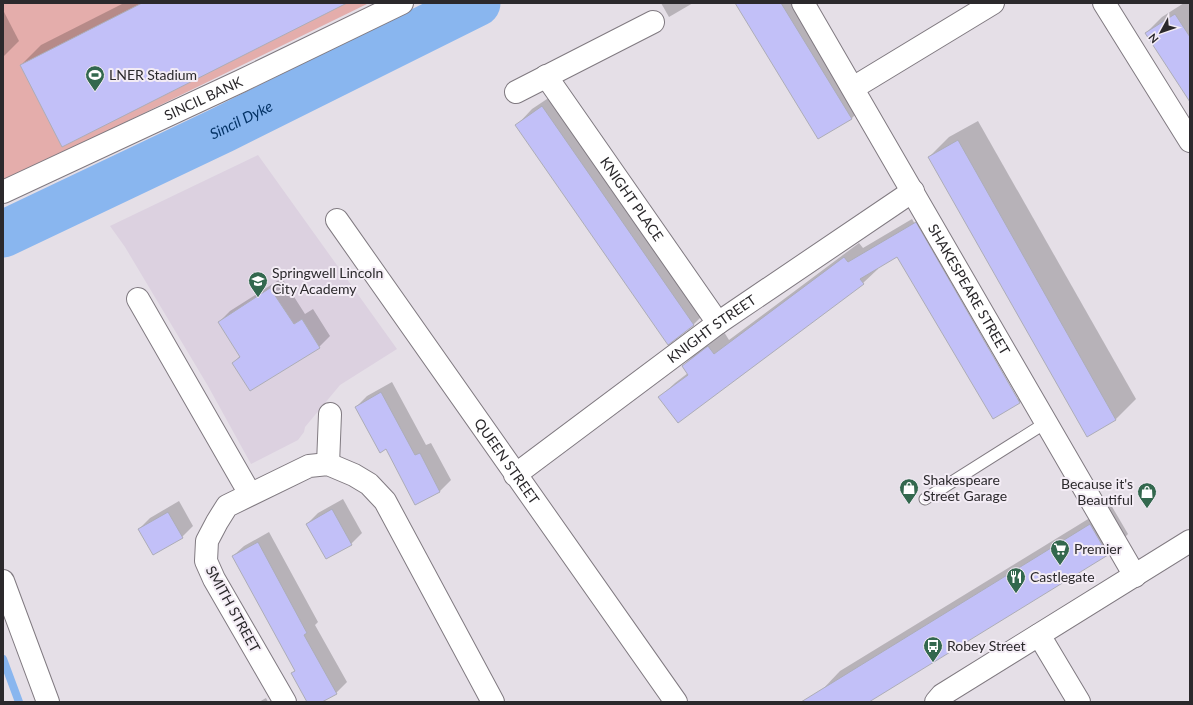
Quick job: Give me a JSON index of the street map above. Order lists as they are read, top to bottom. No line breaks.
{"streets":{"street":["SINCIL BANK","KNIGHT PLACE","SHAKESPEARE STREET","KNIGHT STREET","QUEEN STREET","SMITH STREET"]},"crossings":[["KNIGHT PLACE","KNIGHT STREET"],["SHAKESPEARE STREET","KNIGHT STREET"],["KNIGHT STREET","QUEEN STREET"]],"water":["Sincil Dyke"],"places":{"sports":["LNER Stadium"],"school or university":["Springwell Lincoln City Academy"],"shop":["Shakespeare Street Garage","Because it's Beautiful"],"supermarket":["Premier"],"restaurant":["Castlegate"],"bus stop":["Robey Street"]},"north":"bottom left"}
